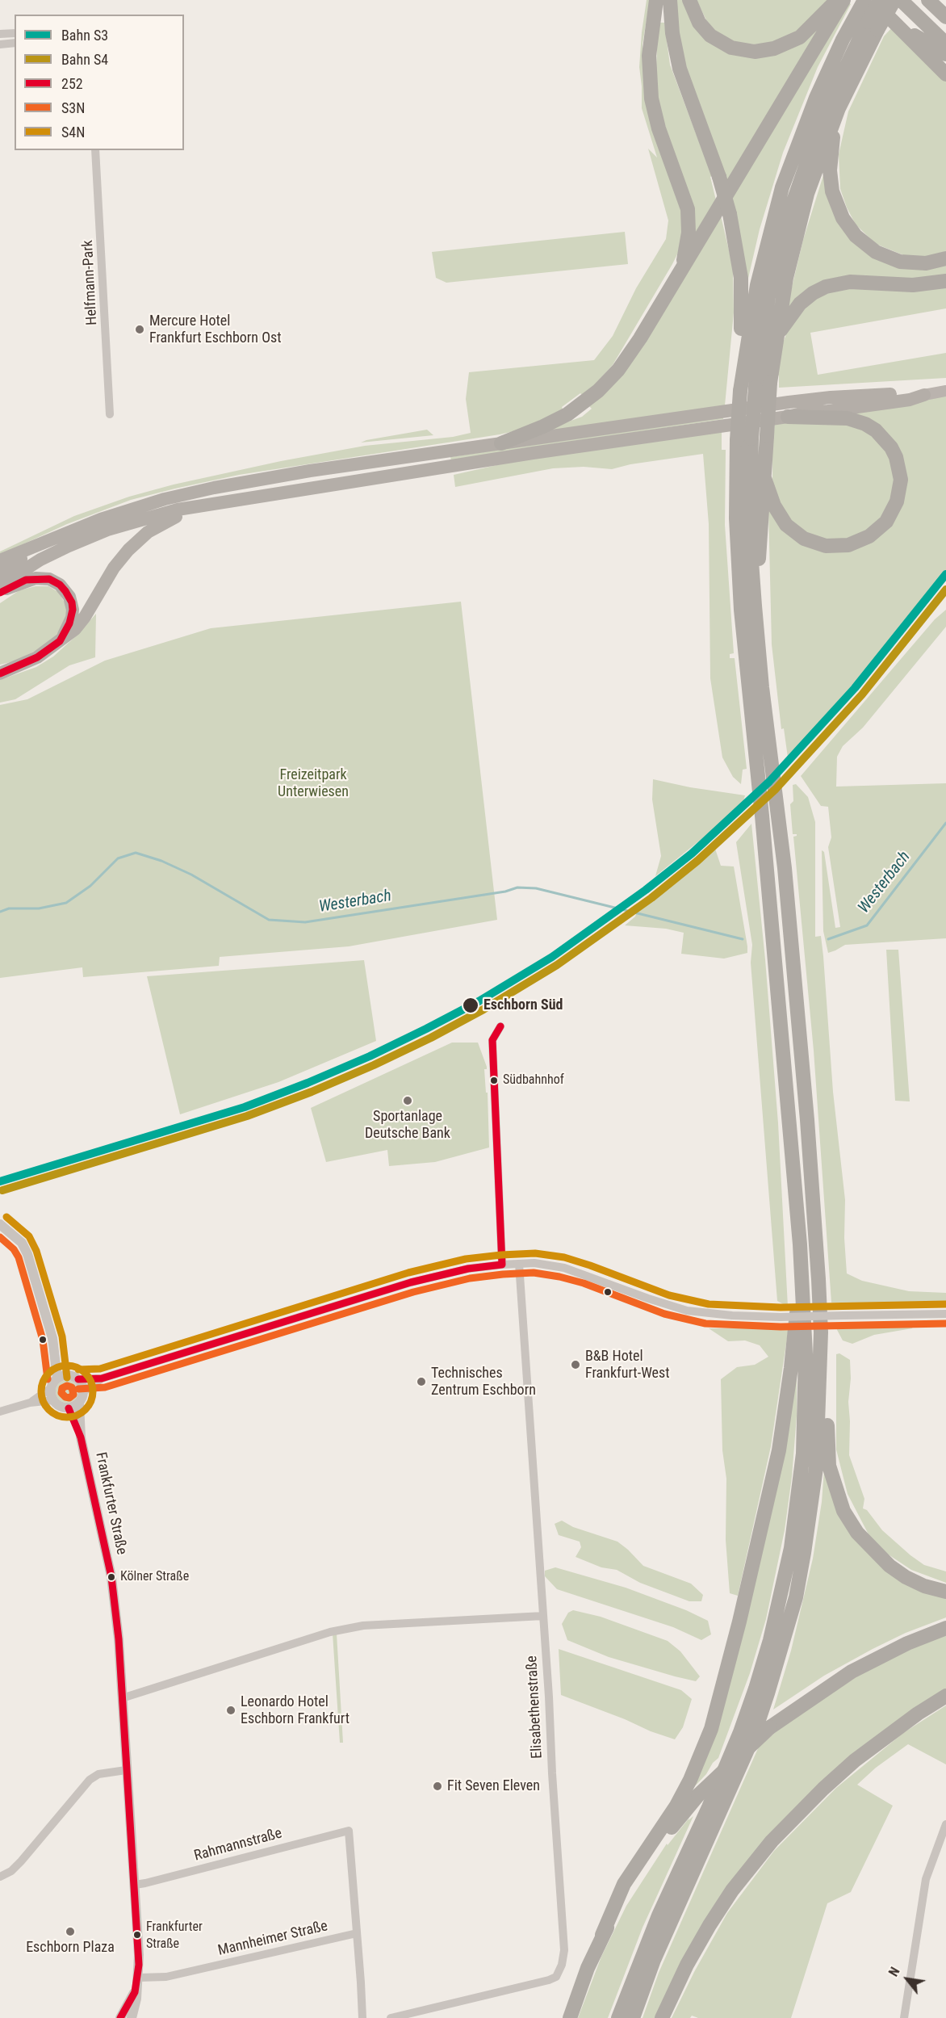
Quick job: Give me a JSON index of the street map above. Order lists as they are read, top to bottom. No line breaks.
{"streets":{"street":["Helfmann-Park","Frankfurter Straße","Elisabethenstraße","Rahmannstraße","Mannheimer Straße"]},"crossings":[["Frankfurter Straße","Rahmannstraße"],["Frankfurter Straße","Mannheimer Straße"],["Rahmannstraße","Mannheimer Straße"]],"water":["Westerbach"],"parks":["Freizeitpark Unterwiesen"],"places":["Mercure Hotel Frankfurt Eschborn Ost","Eschborn Süd","Südbahnhof","Sportanlage Deutsche Bank","B&B Hotel Frankfurt-West","Technisches Zentrum Eschborn","Kölner Straße","Leonardo Hotel Eschborn Frankfurt","Fit Seven Eleven","Eschborn Plaza","Frankfurter Straße"],"lines":["rail line S3","transit line 252","rail line S4","transit line S4N","transit line S3N"],"legend":["Bahn S3","Bahn S4","252","S3N","S4N"],"north":"top left"}
